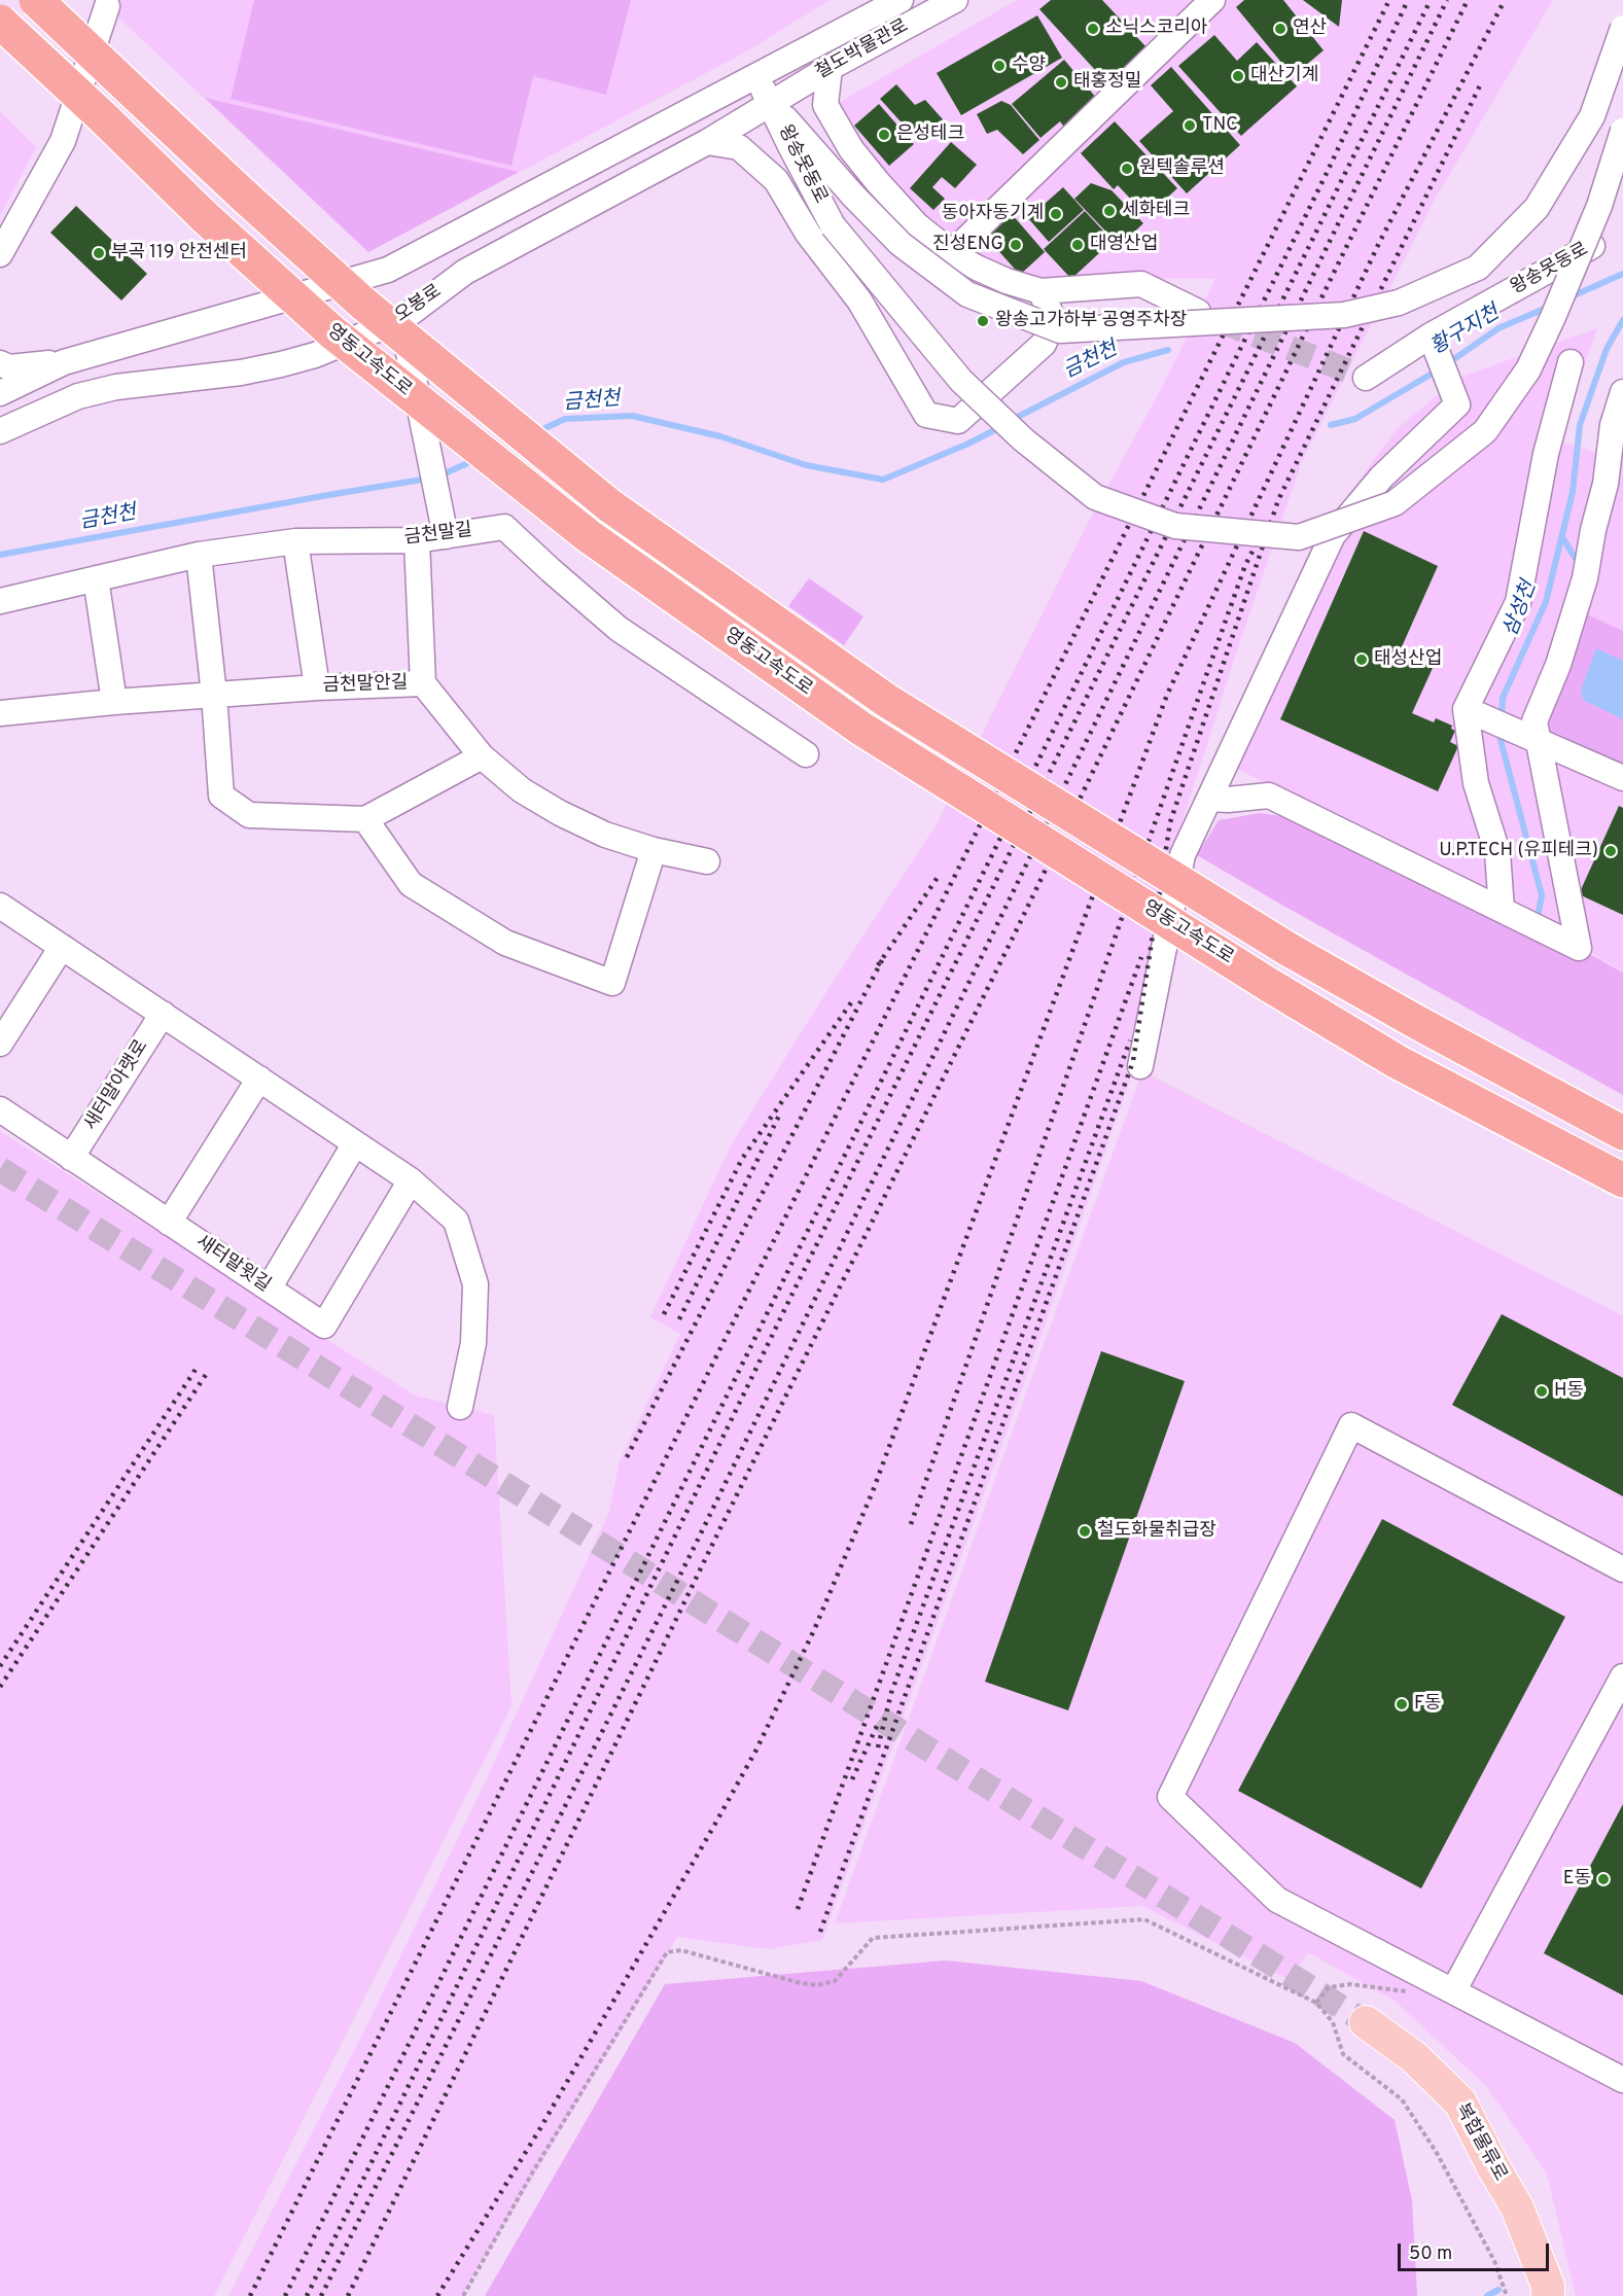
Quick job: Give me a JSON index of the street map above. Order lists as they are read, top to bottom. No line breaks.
{"streets":{"highway":["영동고속도로"],"main road":["복합물류로"],"street":["철도박물관로","왕송못동로","오봉로","금천말길","금천말안길","새터말아랫로","새터말윗길"]},"crossings":[["철도박물관로","왕송못동로"],["철도박물관로","오봉로"],["왕송못동로","오봉로"],["새터말아랫로","새터말윗길"]],"water":["황구지천","금천천","삼성천"],"places":["소닉스코리아","연산","수양","대산기계","태홍정밀","TNC","은성테크","원텍솔루션","세화테크","동아자동기계","진성ENG","대영산업","부곡 119 안전센터","왕송고가하부 공영주차장","태성산업","U.P.TECH (유피테크)","H동","철도화물취급장","F동","E동"],"scale_bar":"50 m"}
